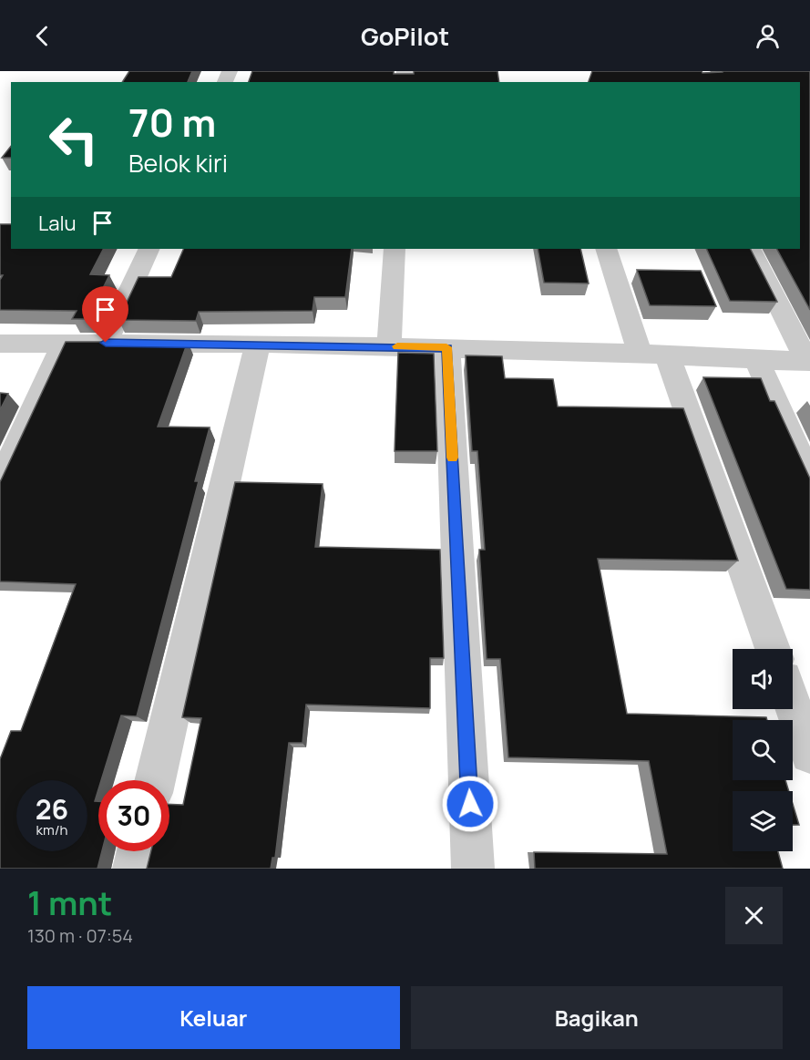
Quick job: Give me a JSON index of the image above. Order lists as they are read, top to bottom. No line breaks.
{"page":{"header":"GoPilot","turn":["70 m","Belok kiri"],"then":"Lalu","speed":"26 km/h","limit":"30","heading":["1 mnt","130 m · 07:54"],"buttons":["Keluar","Bagikan"]}}
